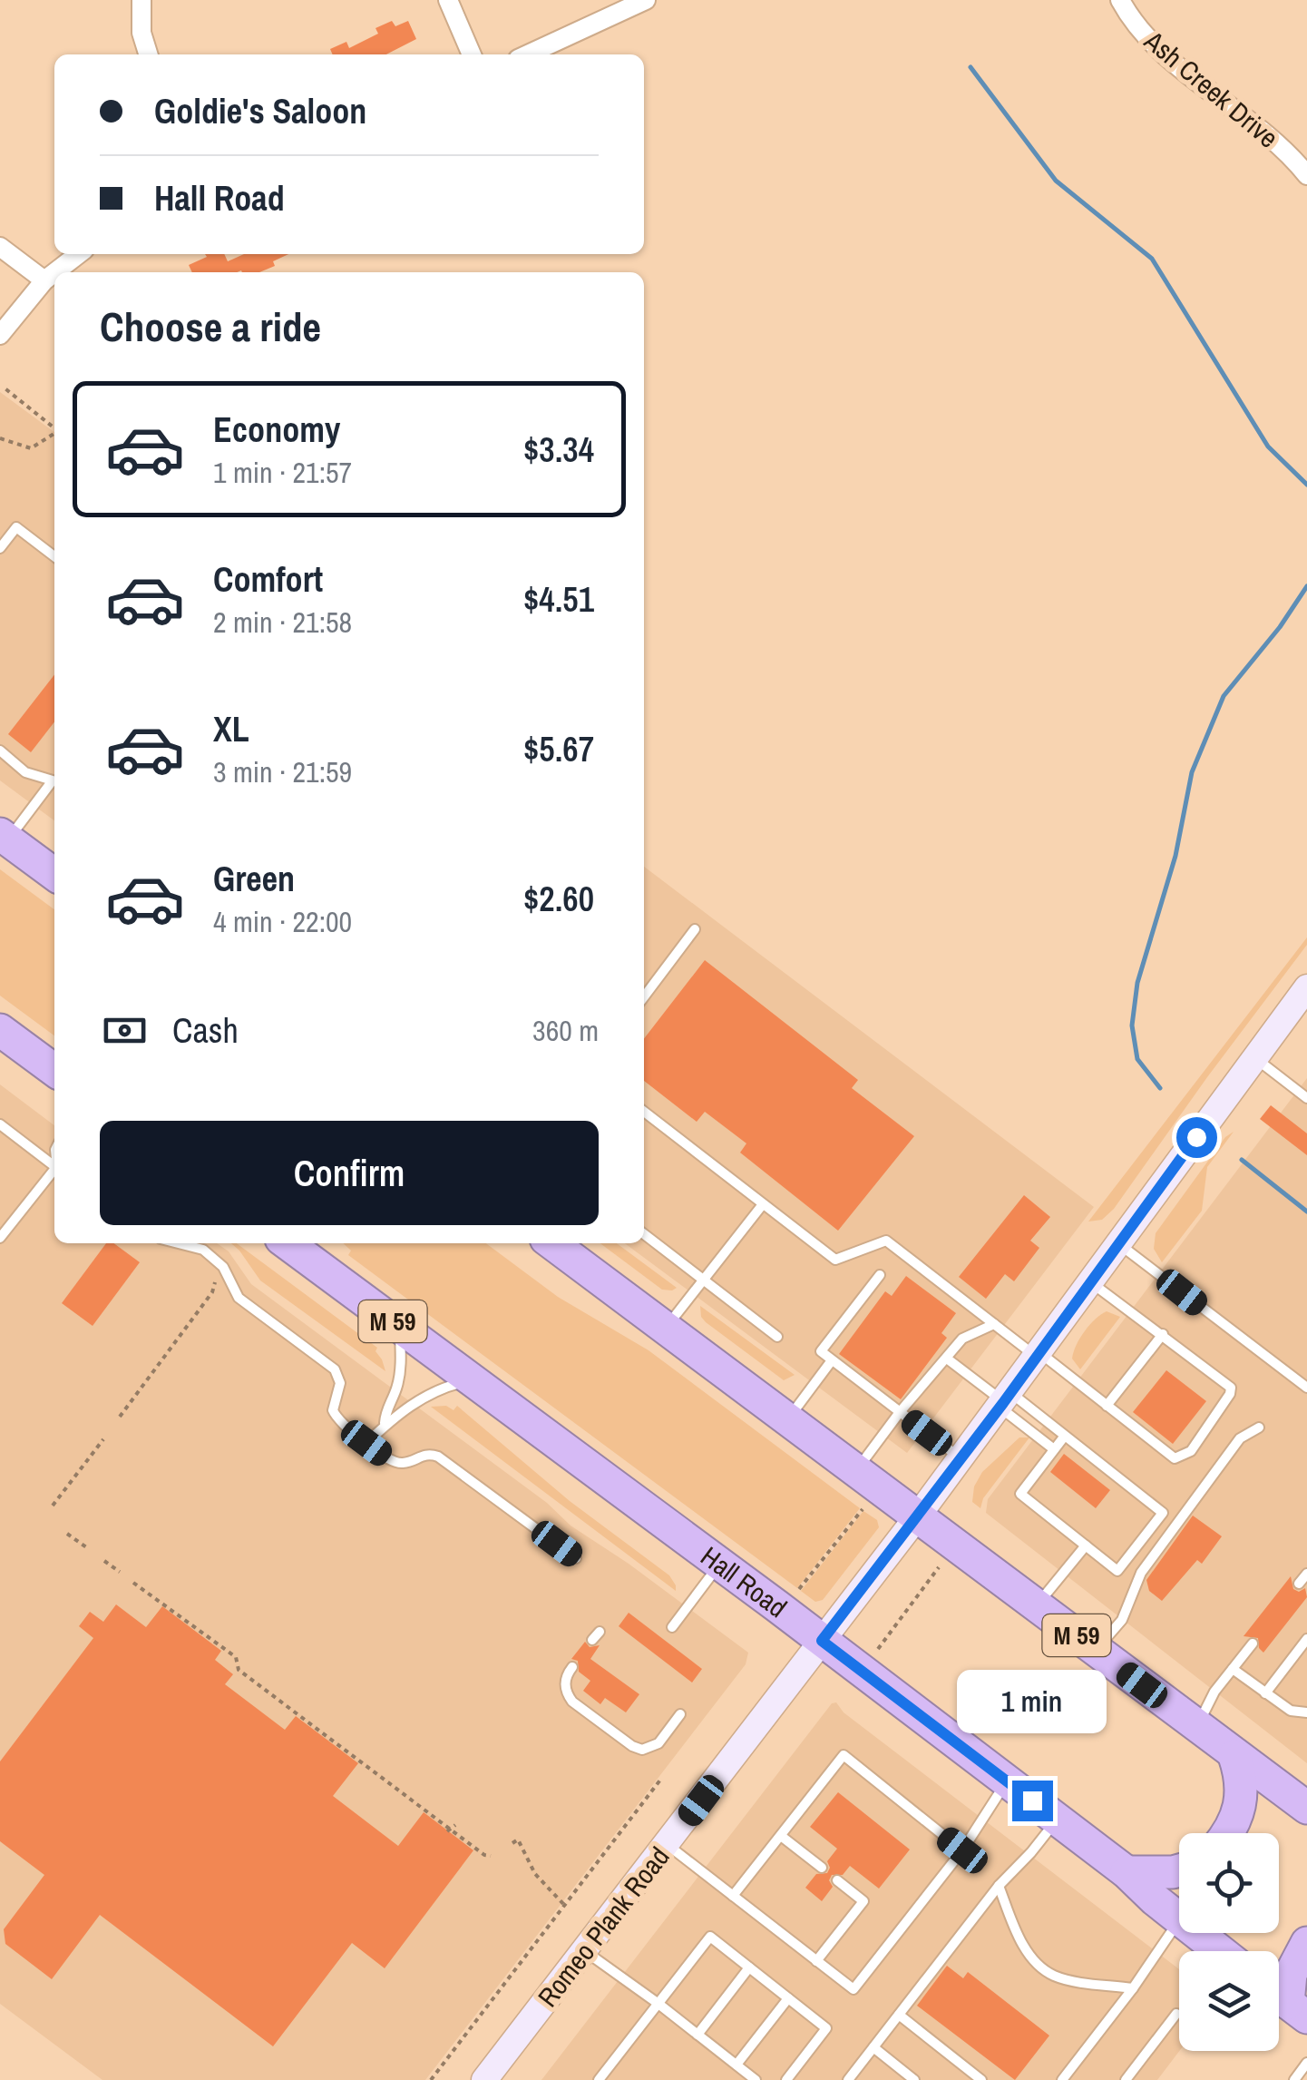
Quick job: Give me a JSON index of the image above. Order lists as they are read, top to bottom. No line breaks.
{"streets":{"highway":["M 59","Hall Road"],"main road":["Romeo Plank Road"],"street":["Ash Creek Drive"]},"crossings":[["M 59","Romeo Plank Road"],["Hall Road","Romeo Plank Road"]],"page":{"banner":["Goldie's Saloon","Hall Road"],"heading":"Choose a ride","list":[{"name":"Economy","note":"1 min · 21:57","value":"$3.34"},{"name":"Comfort","note":"2 min · 21:58","value":"$4.51"},{"name":"XL","note":"3 min · 21:59","value":"$5.67"},{"name":"Green","note":"4 min · 22:00","value":"$2.60"}],"pay":["Cash","360 m"],"buttons":"Confirm","bubble":"1 min"}}
